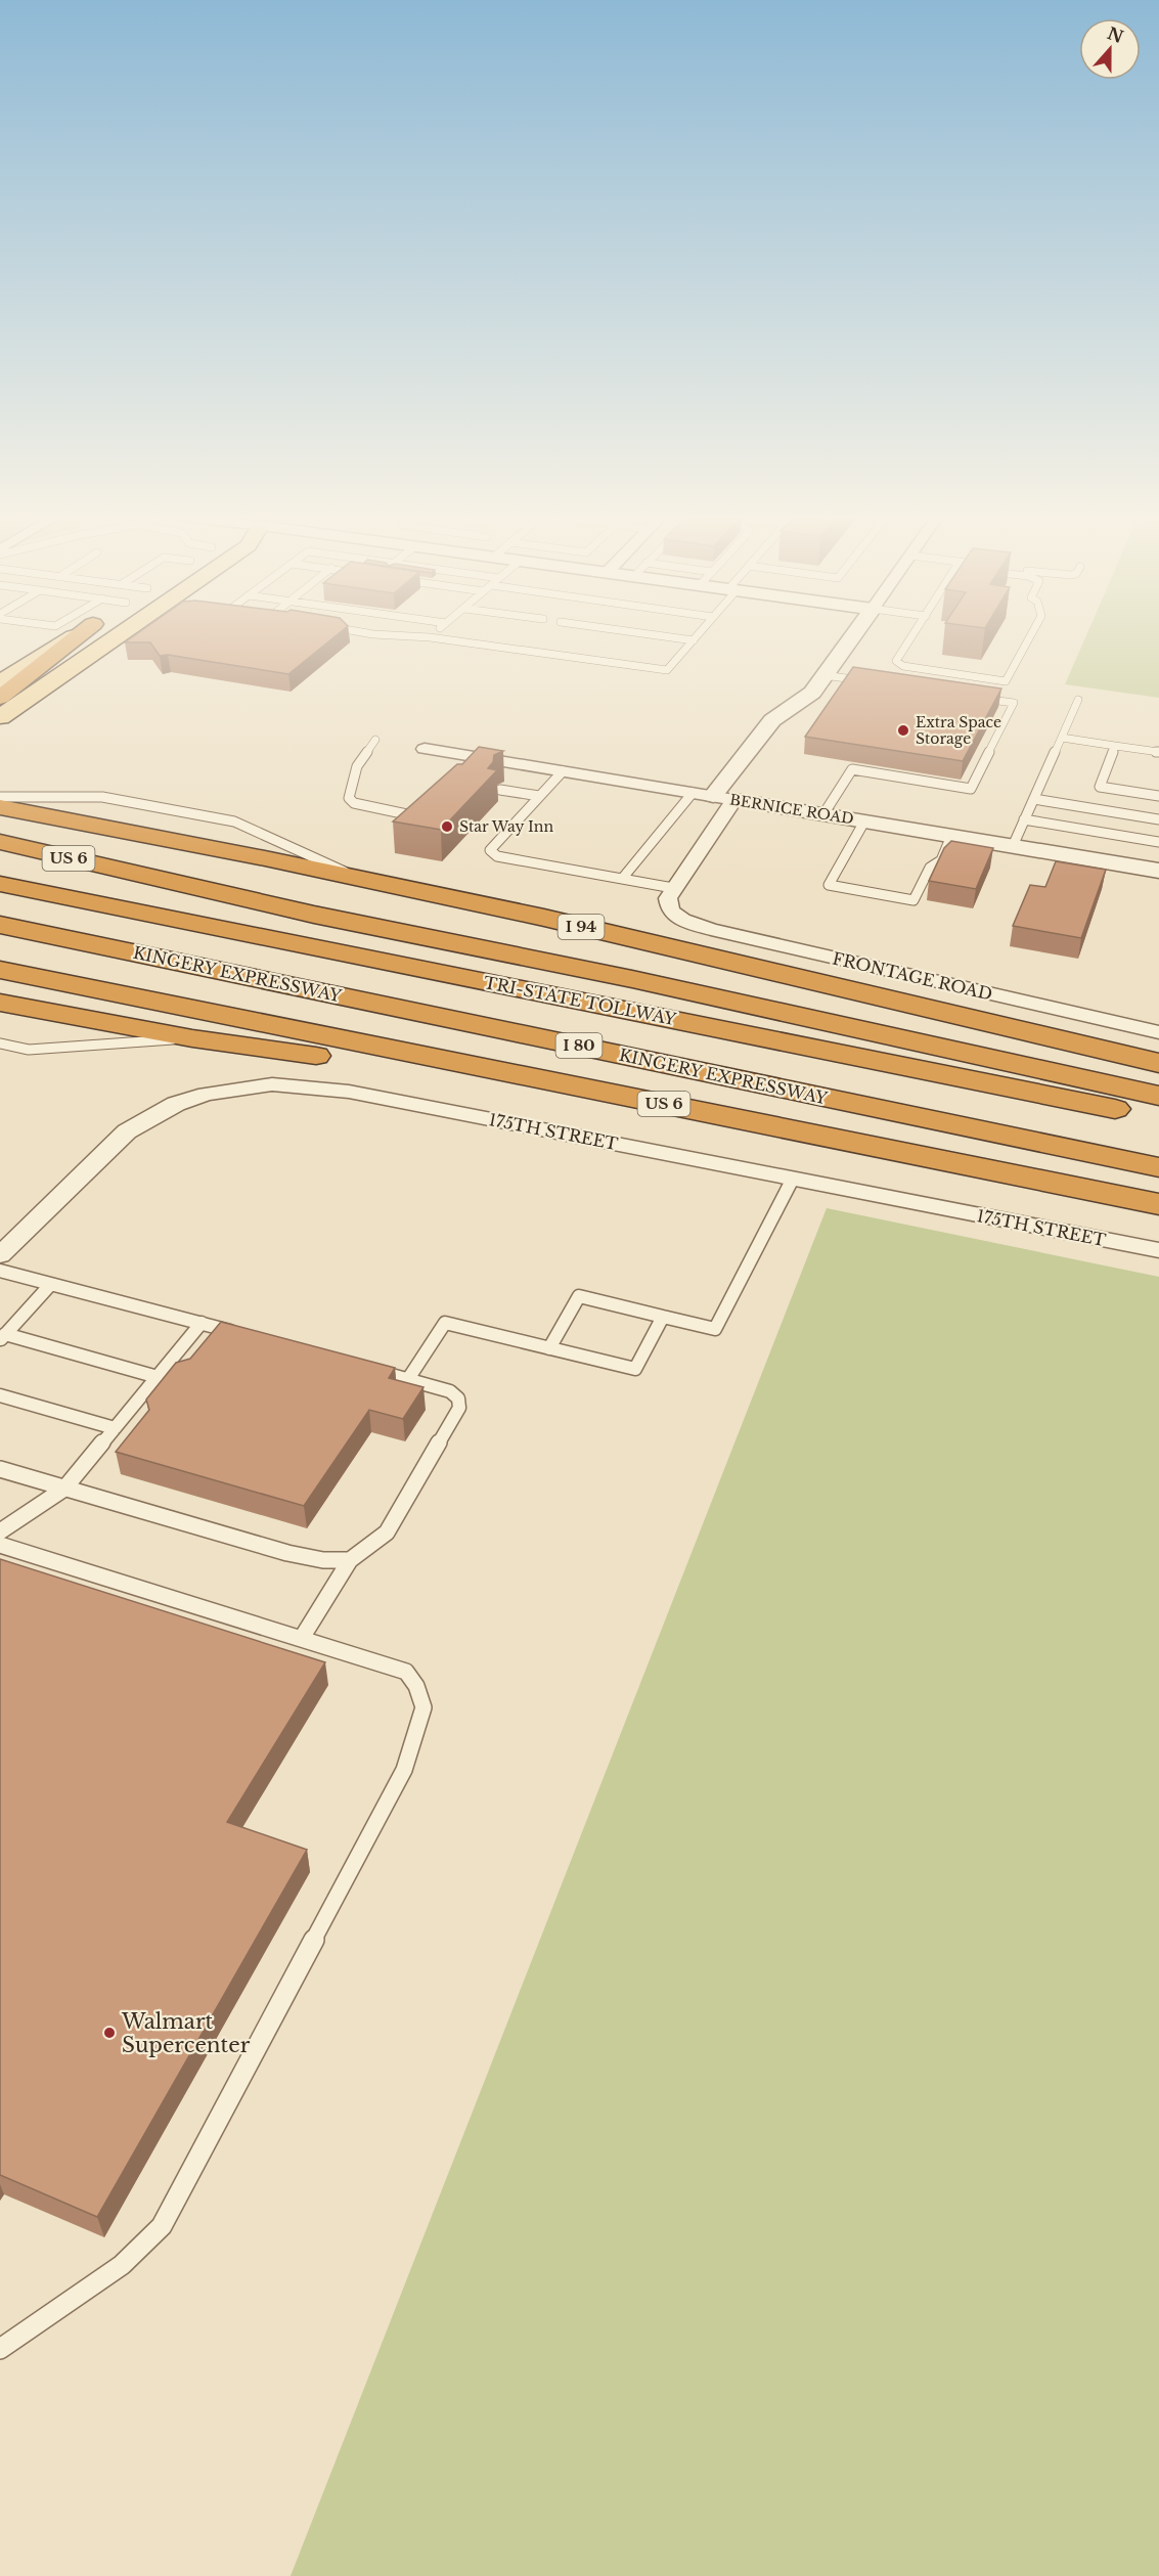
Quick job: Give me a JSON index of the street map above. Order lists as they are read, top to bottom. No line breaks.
{"streets":{"highway":["US 6","I 94","KINGERY EXPRESSWAY","TRI-STATE TOLLWAY","I 80"],"street":["BERNICE ROAD","FRONTAGE ROAD","175TH STREET"]},"places":["Extra Space Storage","Star Way Inn","Walmart Supercenter"],"north":"top"}
